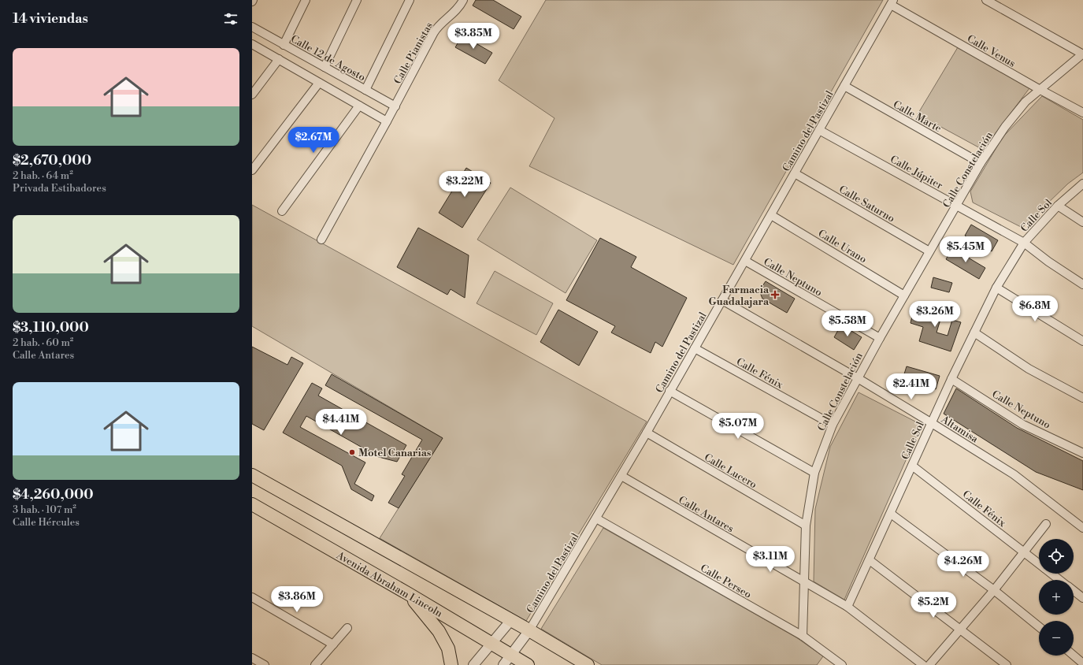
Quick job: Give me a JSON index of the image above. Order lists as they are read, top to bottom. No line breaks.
{"streets":{"main road":["Avenida Abraham Lincoln"],"street":["Calle Venus","Calle Pianistas","Calle 12 de Agosto","Calle Marte","Camino del Pastizal","Calle Constelación","Calle Júpiter","Calle Saturno","Calle Sol","Calle Urano","Calle Neptuno","Calle Fénix","Altamisa","Calle Lucero","Calle Antares","Calle Perseo"]},"crossings":[["Calle Venus","Camino del Pastizal"],["Calle Venus","Calle Constelación"],["Calle Pianistas","Calle 12 de Agosto"],["Calle Marte","Camino del Pastizal"],["Calle Marte","Calle Constelación"],["Camino del Pastizal","Calle Júpiter"],["Camino del Pastizal","Calle Saturno"],["Camino del Pastizal","Calle Urano"],["Camino del Pastizal","Calle Neptuno"],["Camino del Pastizal","Calle Fénix"],["Camino del Pastizal","Altamisa"],["Camino del Pastizal","Calle Lucero"],["Camino del Pastizal","Calle Antares"],["Camino del Pastizal","Calle Perseo"],["Calle Constelación","Calle Júpiter"],["Calle Constelación","Calle Saturno"],["Calle Constelación","Calle Urano"],["Calle Constelación","Calle Neptuno"],["Calle Constelación","Calle Fénix"],["Calle Constelación","Altamisa"],["Calle Constelación","Calle Lucero"],["Calle Constelación","Calle Antares"],["Calle Constelación","Calle Perseo"],["Calle Júpiter","Calle Sol"],["Calle Sol","Calle Neptuno"],["Calle Sol","Calle Fénix"],["Calle Sol","Altamisa"],["Calle Sol","Calle Antares"]],"places":{"health":["Farmacia Guadalajara"],"other":["Motel Canarias"]},"page":{"heading":"14 viviendas","price":["$3.85M","$2.67M","$3.22M","$5.45M","$6.8M","$3.26M","$5.58M","$2.41M","$4.41M","$5.07M","$3.11M","$4.26M","$3.86M","$5.2M"],"list":[{"name":"$2,670,000","note":"2 hab. · 64 m² · Privada Estibadores"},{"name":"$3,110,000","note":"2 hab. · 60 m² · Calle Antares"},{"name":"$4,260,000","note":"3 hab. · 107 m² · Calle Hércules"}],"map_buttons":["+","−"]}}
